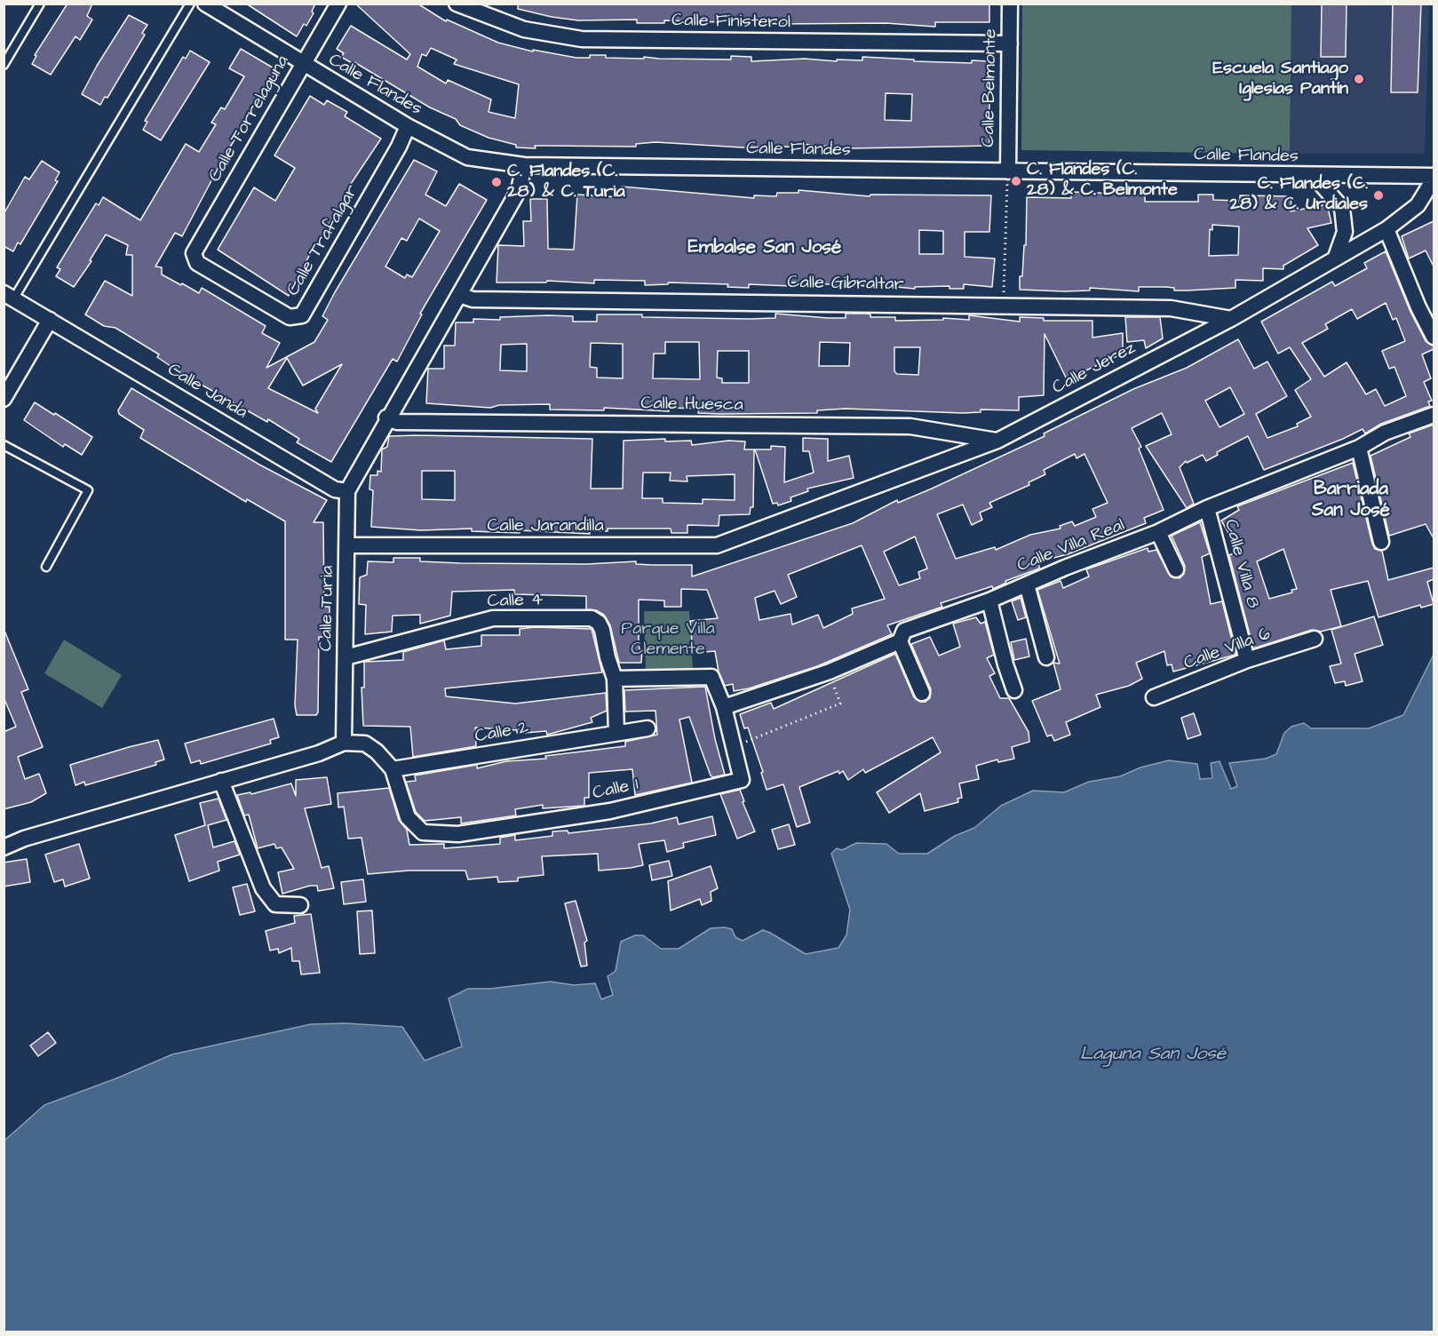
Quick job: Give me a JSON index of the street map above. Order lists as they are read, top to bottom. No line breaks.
{"streets":{"street":["Calle Finisterol","Calle Flandes","Calle Belmonte","Calle Torrelaguna","Calle Trafalgar","Calle Gibraltar","Calle Jerez","Calle Janda","Calle Huesca","Calle Jarandilla","Calle Villa Real","Calle Villa 8","Calle 4","Calle Turia","Calle Villa 6","Calle 2","Calle 1"]},"crossings":[["Calle Finisterol","Calle Belmonte"],["Calle Flandes","Calle Belmonte"],["Calle Flandes","Calle Torrelaguna"],["Calle Flandes","Calle Trafalgar"],["Calle Flandes","Calle Jerez"],["Calle Flandes","Calle Turia"],["Calle Torrelaguna","Calle Trafalgar"],["Calle Gibraltar","Calle Jerez"],["Calle Gibraltar","Calle Turia"],["Calle Jerez","Calle Huesca"],["Calle Jerez","Calle Jarandilla"],["Calle Janda","Calle Turia"],["Calle Huesca","Calle Turia"],["Calle Jarandilla","Calle Turia"],["Calle Villa Real","Calle Villa 8"],["Calle Villa Real","Calle 1"],["Calle Villa 8","Calle Villa 6"],["Calle 4","Calle Turia"],["Calle 4","Calle 1"],["Calle Turia","Calle 1"],["Calle 2","Calle 1"]],"districts":["Embalse San José","Barriada San José"],"water":["Laguna San José"],"parks":["Parque Villa Clemente"],"places":["Escuela Santiago Iglesias Pantín","C. Flandes (C. 28) & C. Belmonte","C. Flandes (C. 28) & C. Turia","C. Flandes (C. 28) & C. Urdiales"]}
